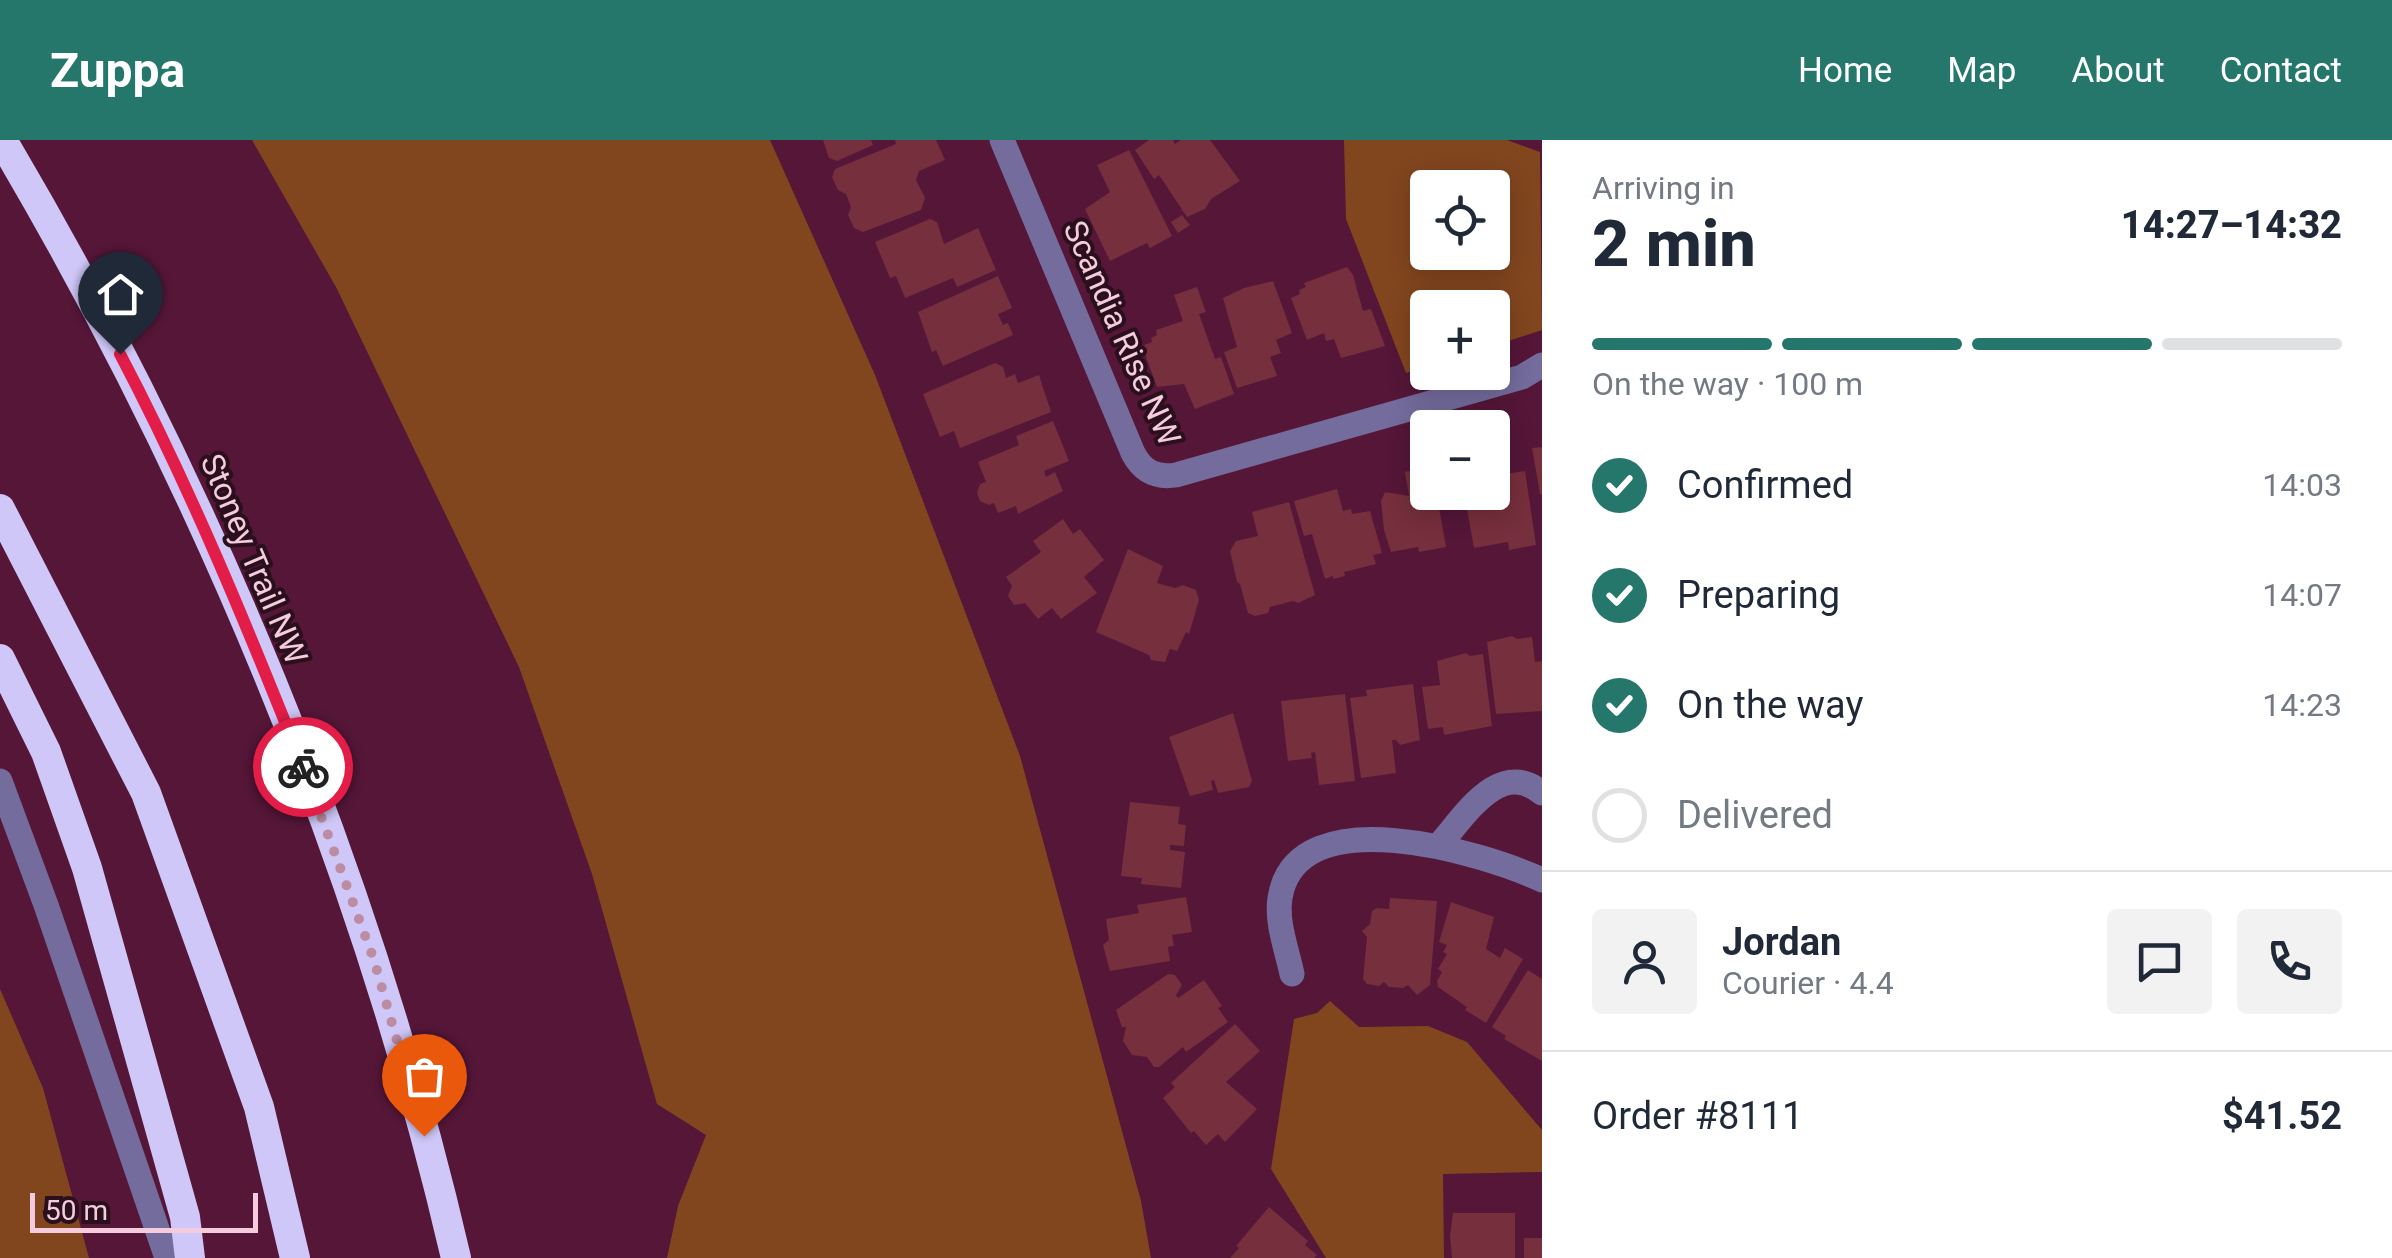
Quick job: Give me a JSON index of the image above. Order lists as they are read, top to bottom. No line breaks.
{"streets":{"highway":["Stoney Trail NW"],"street":["Scandia Rise NW"]},"scale_bar":"50 m","page":{"header":"Zuppa","nav":["Home","Map","About","Contact"],"heading":["2 min","Arriving in","14:27–14:32"],"panel":["Jordan","Courier · 4.4","Order #8111","$41.52"],"map_buttons":["+","−"],"bar":"On the way · 100 m","list":[["Confirmed","14:03"],["Preparing","14:07"],["On the way","14:23"],"Delivered"],"scale":"50 m"}}
